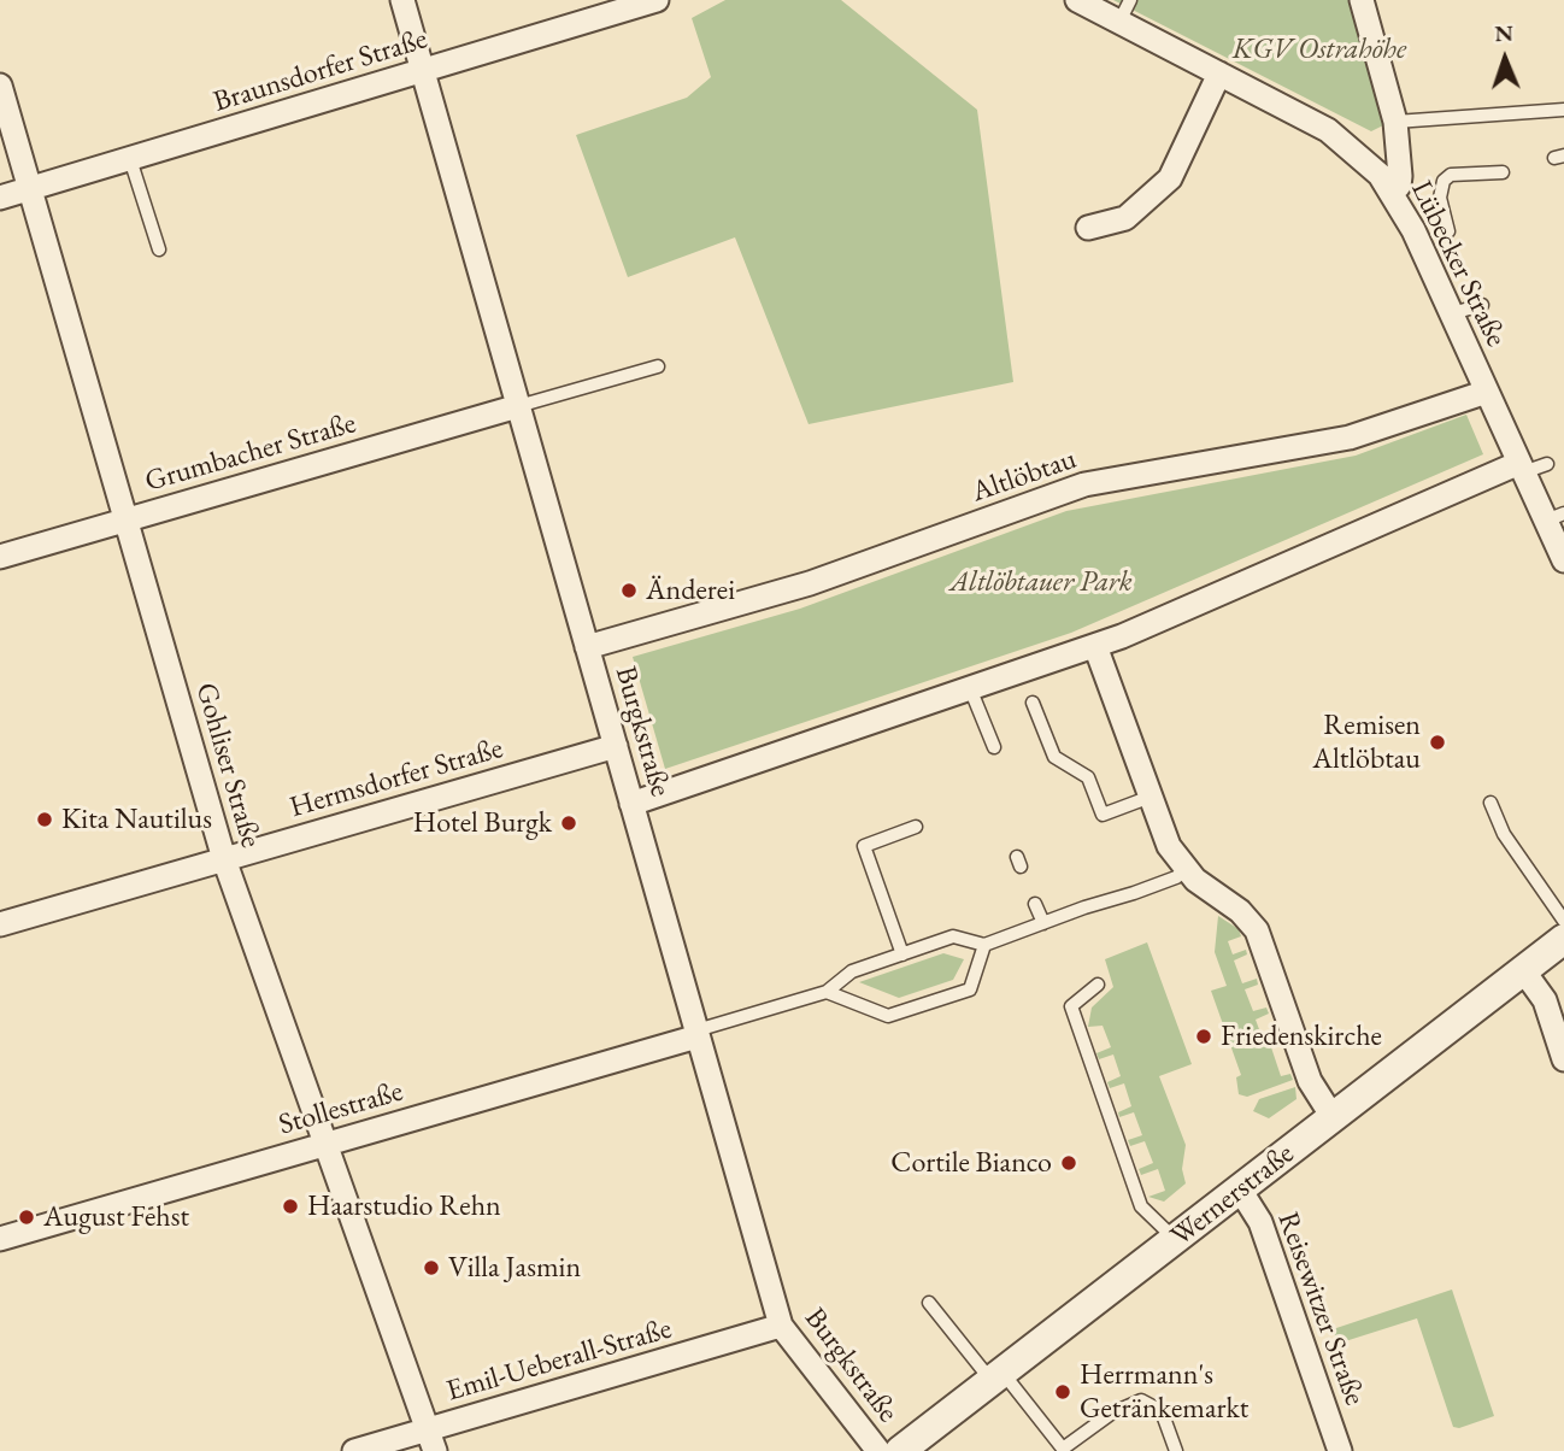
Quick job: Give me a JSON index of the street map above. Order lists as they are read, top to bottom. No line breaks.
{"streets":{"street":["Braunsdorfer Straße","Lübecker Straße","Grumbacher Straße","Altlöbtau","Burgkstraße","Gohliser Straße","Hermsdorfer Straße","Stollestraße","Wernerstraße","Reisewitzer Straße","Emil-Ueberall-Straße"]},"crossings":[["Braunsdorfer Straße","Burgkstraße"],["Braunsdorfer Straße","Gohliser Straße"],["Lübecker Straße","Altlöbtau"],["Grumbacher Straße","Burgkstraße"],["Grumbacher Straße","Gohliser Straße"],["Altlöbtau","Burgkstraße"],["Burgkstraße","Hermsdorfer Straße"],["Burgkstraße","Stollestraße"],["Burgkstraße","Emil-Ueberall-Straße"],["Gohliser Straße","Hermsdorfer Straße"],["Gohliser Straße","Stollestraße"],["Gohliser Straße","Emil-Ueberall-Straße"],["Wernerstraße","Reisewitzer Straße"]],"parks":["KGV Ostrahöhe","Altlöbtauer Park"],"places":["Änderei","Remisen Altlöbtau","Kita Nautilus","Hotel Burgk","Friedenskirche","Cortile Bianco","Haarstudio Rehn","August Fehst","Villa Jasmin","Herrmann's Getränkemarkt"],"north":"top"}
